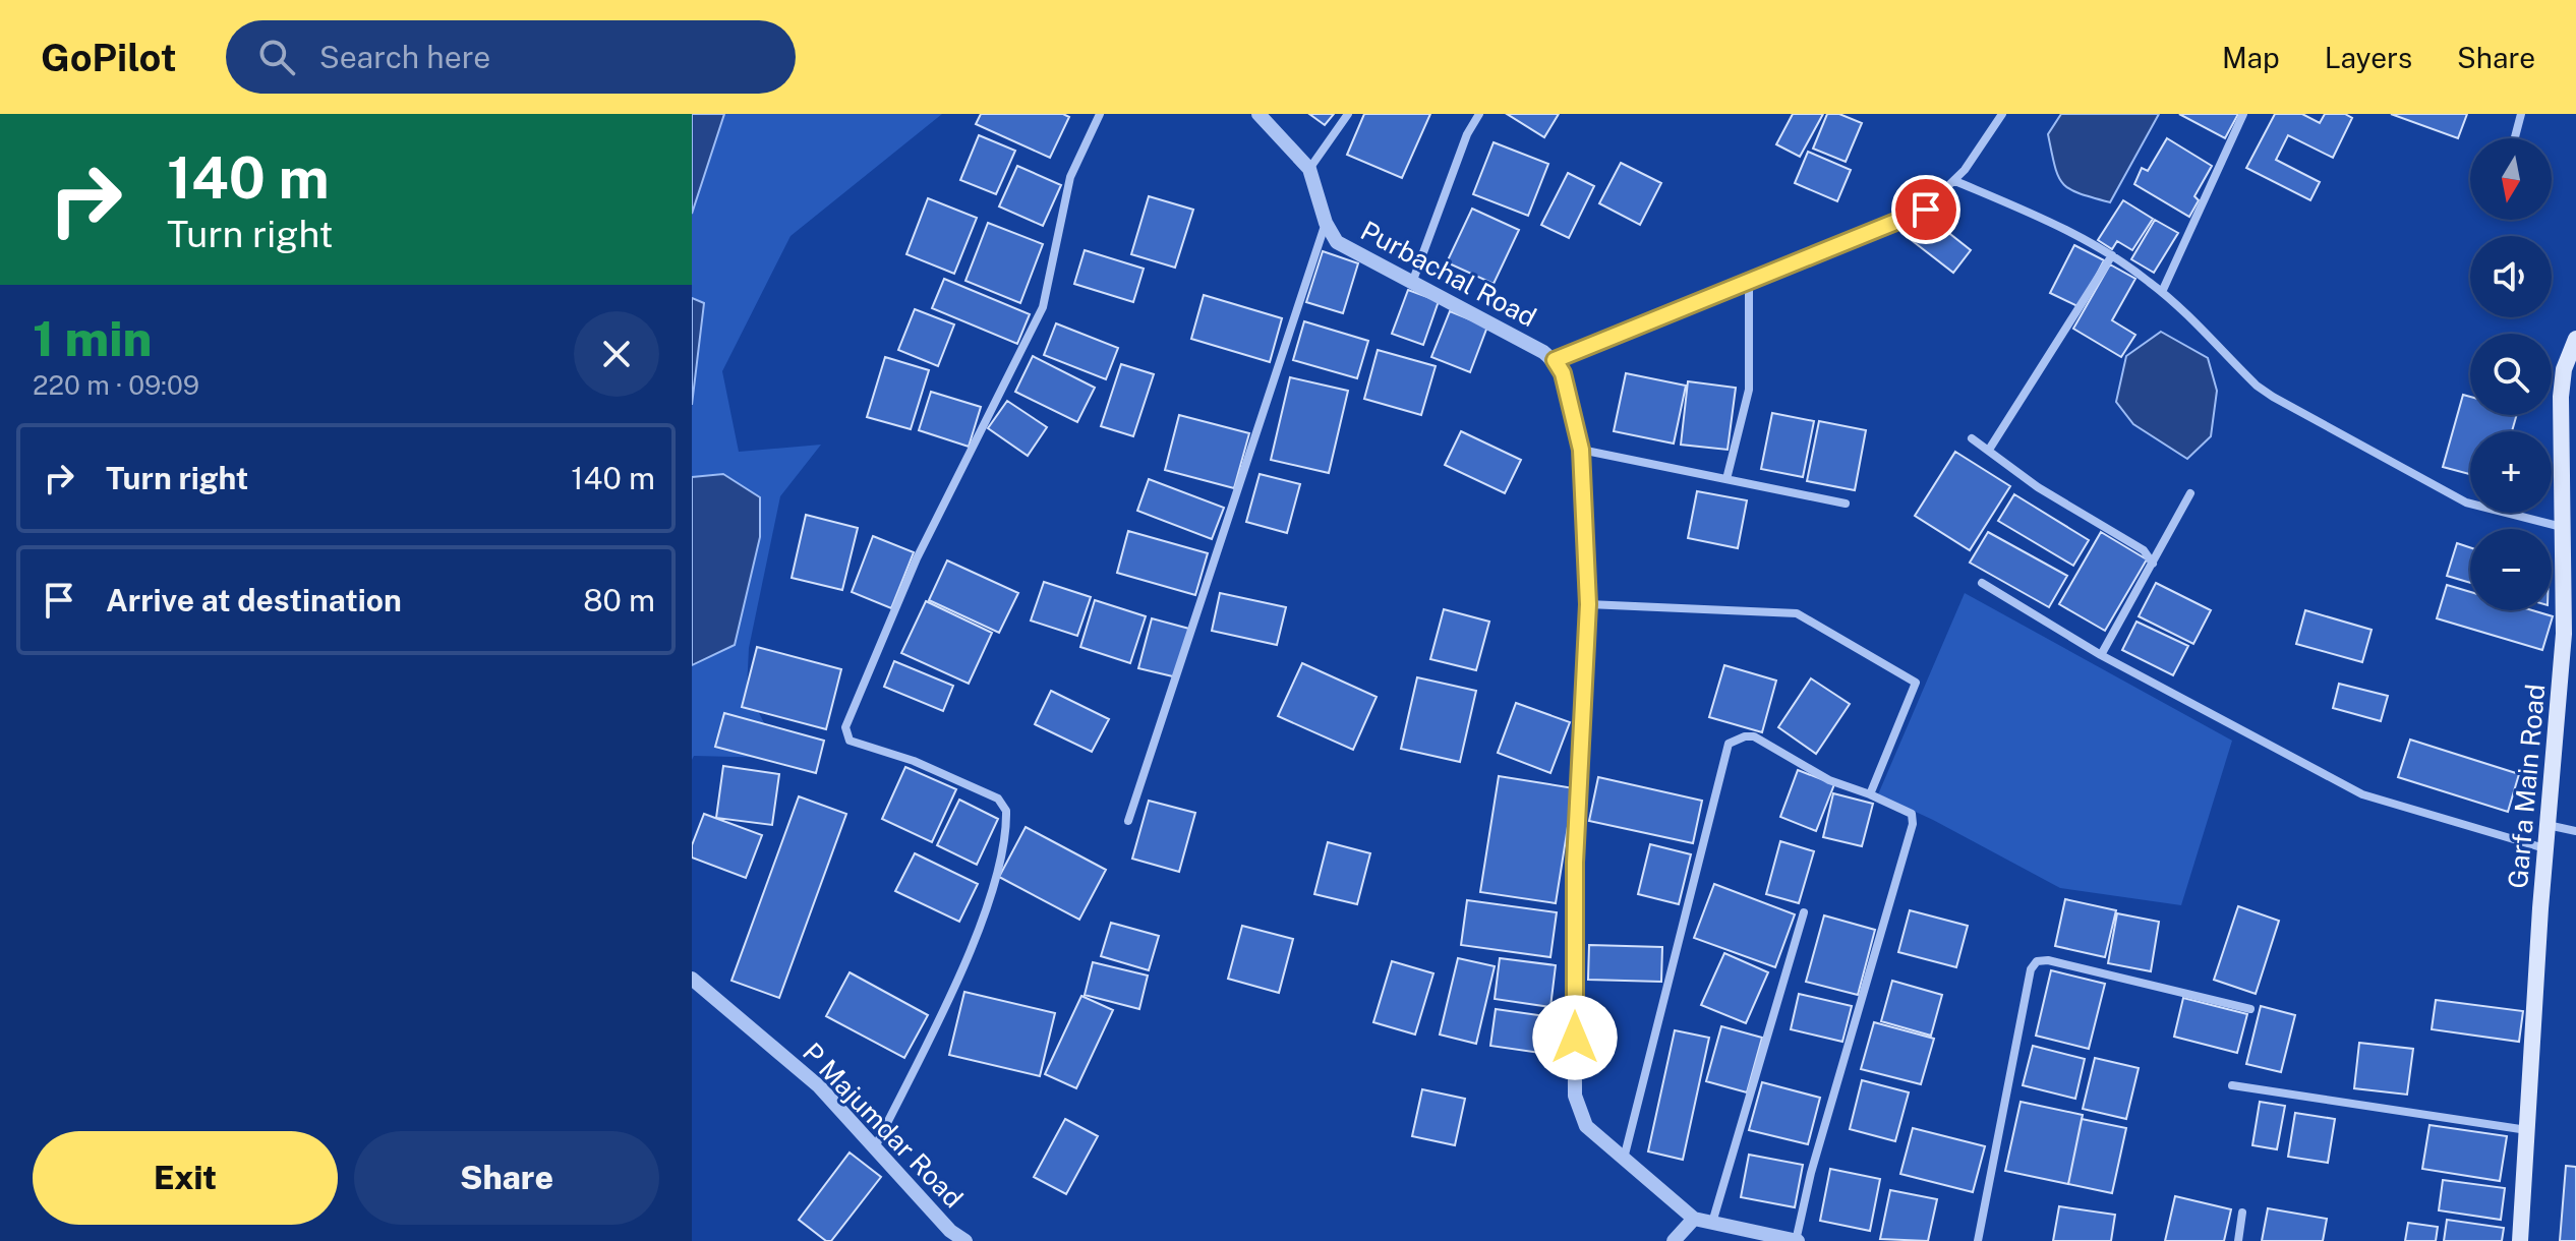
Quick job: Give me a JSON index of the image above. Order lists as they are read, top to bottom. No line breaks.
{"streets":{"main road":["Garfa Main Road"],"street":["Purbachal Road","P Majumdar Road"]},"north":"bottom","page":{"header":"GoPilot","search":"Search here","nav":["Map","Layers","Share"],"turn":["140 m","Turn right"],"map_buttons":["+","−"],"heading":["1 min","220 m · 09:09"],"list":[{"name":"Turn right","value":"140 m"},{"name":"Arrive at destination","value":"80 m"}],"buttons":["Exit","Share"]}}
